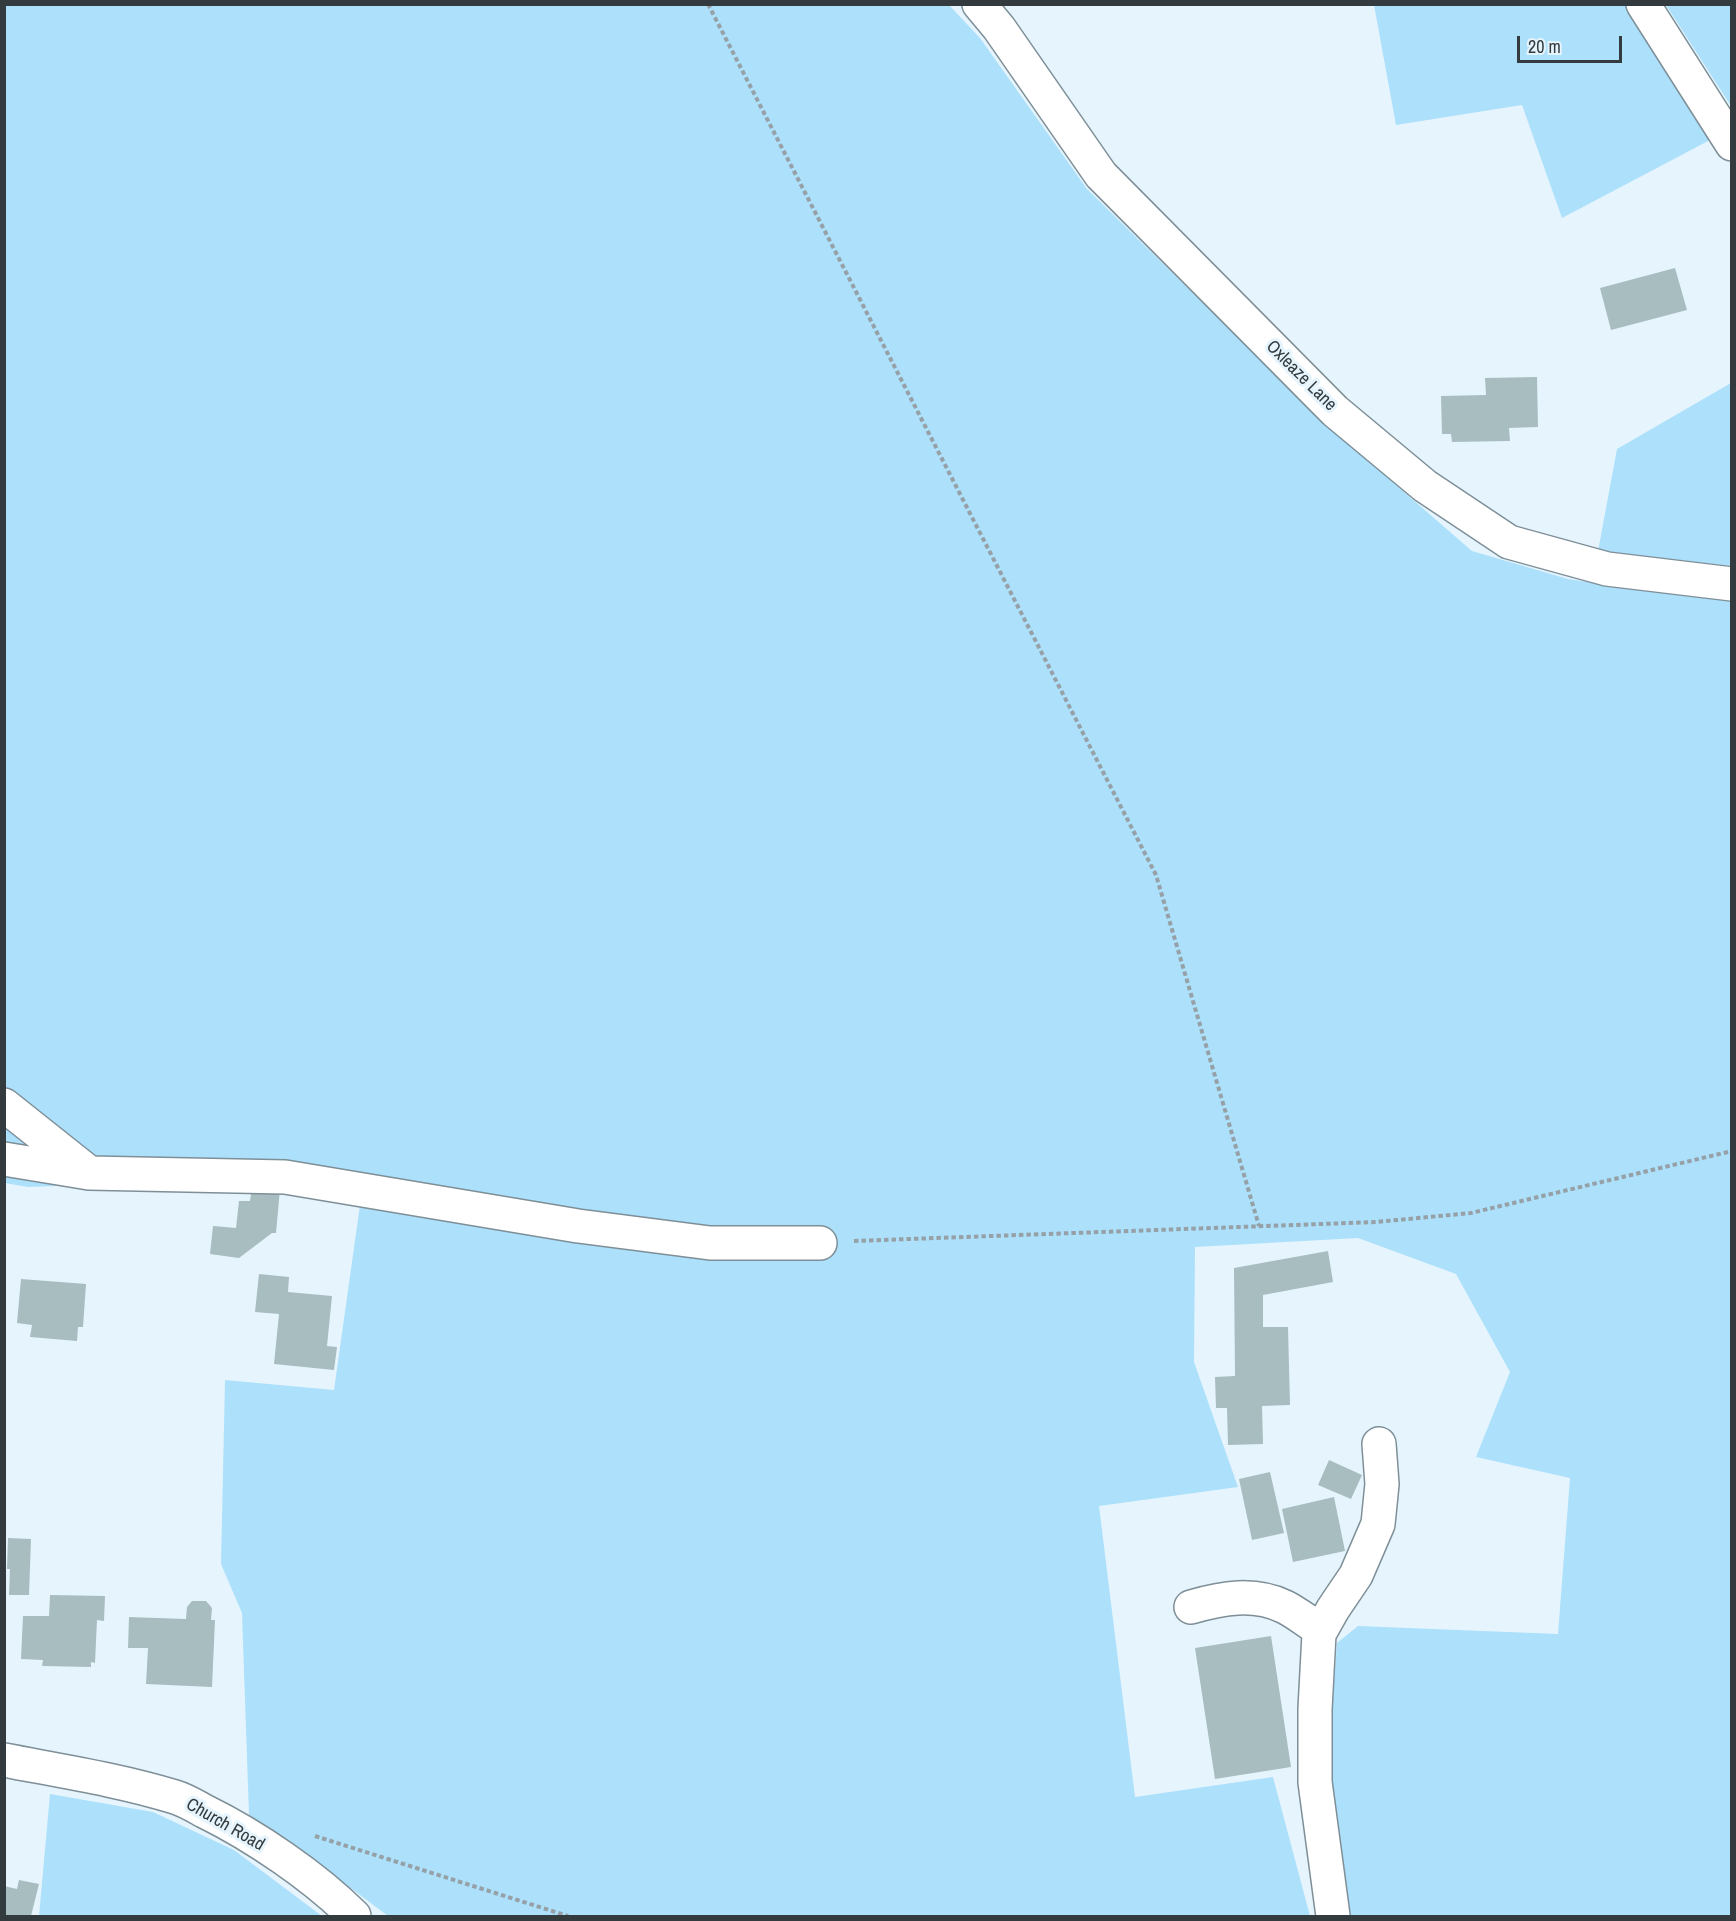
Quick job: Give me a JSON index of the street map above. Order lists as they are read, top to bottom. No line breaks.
{"streets":{"street":["Oxleaze Lane","Church Road"]},"scale_bar":"20 m"}
